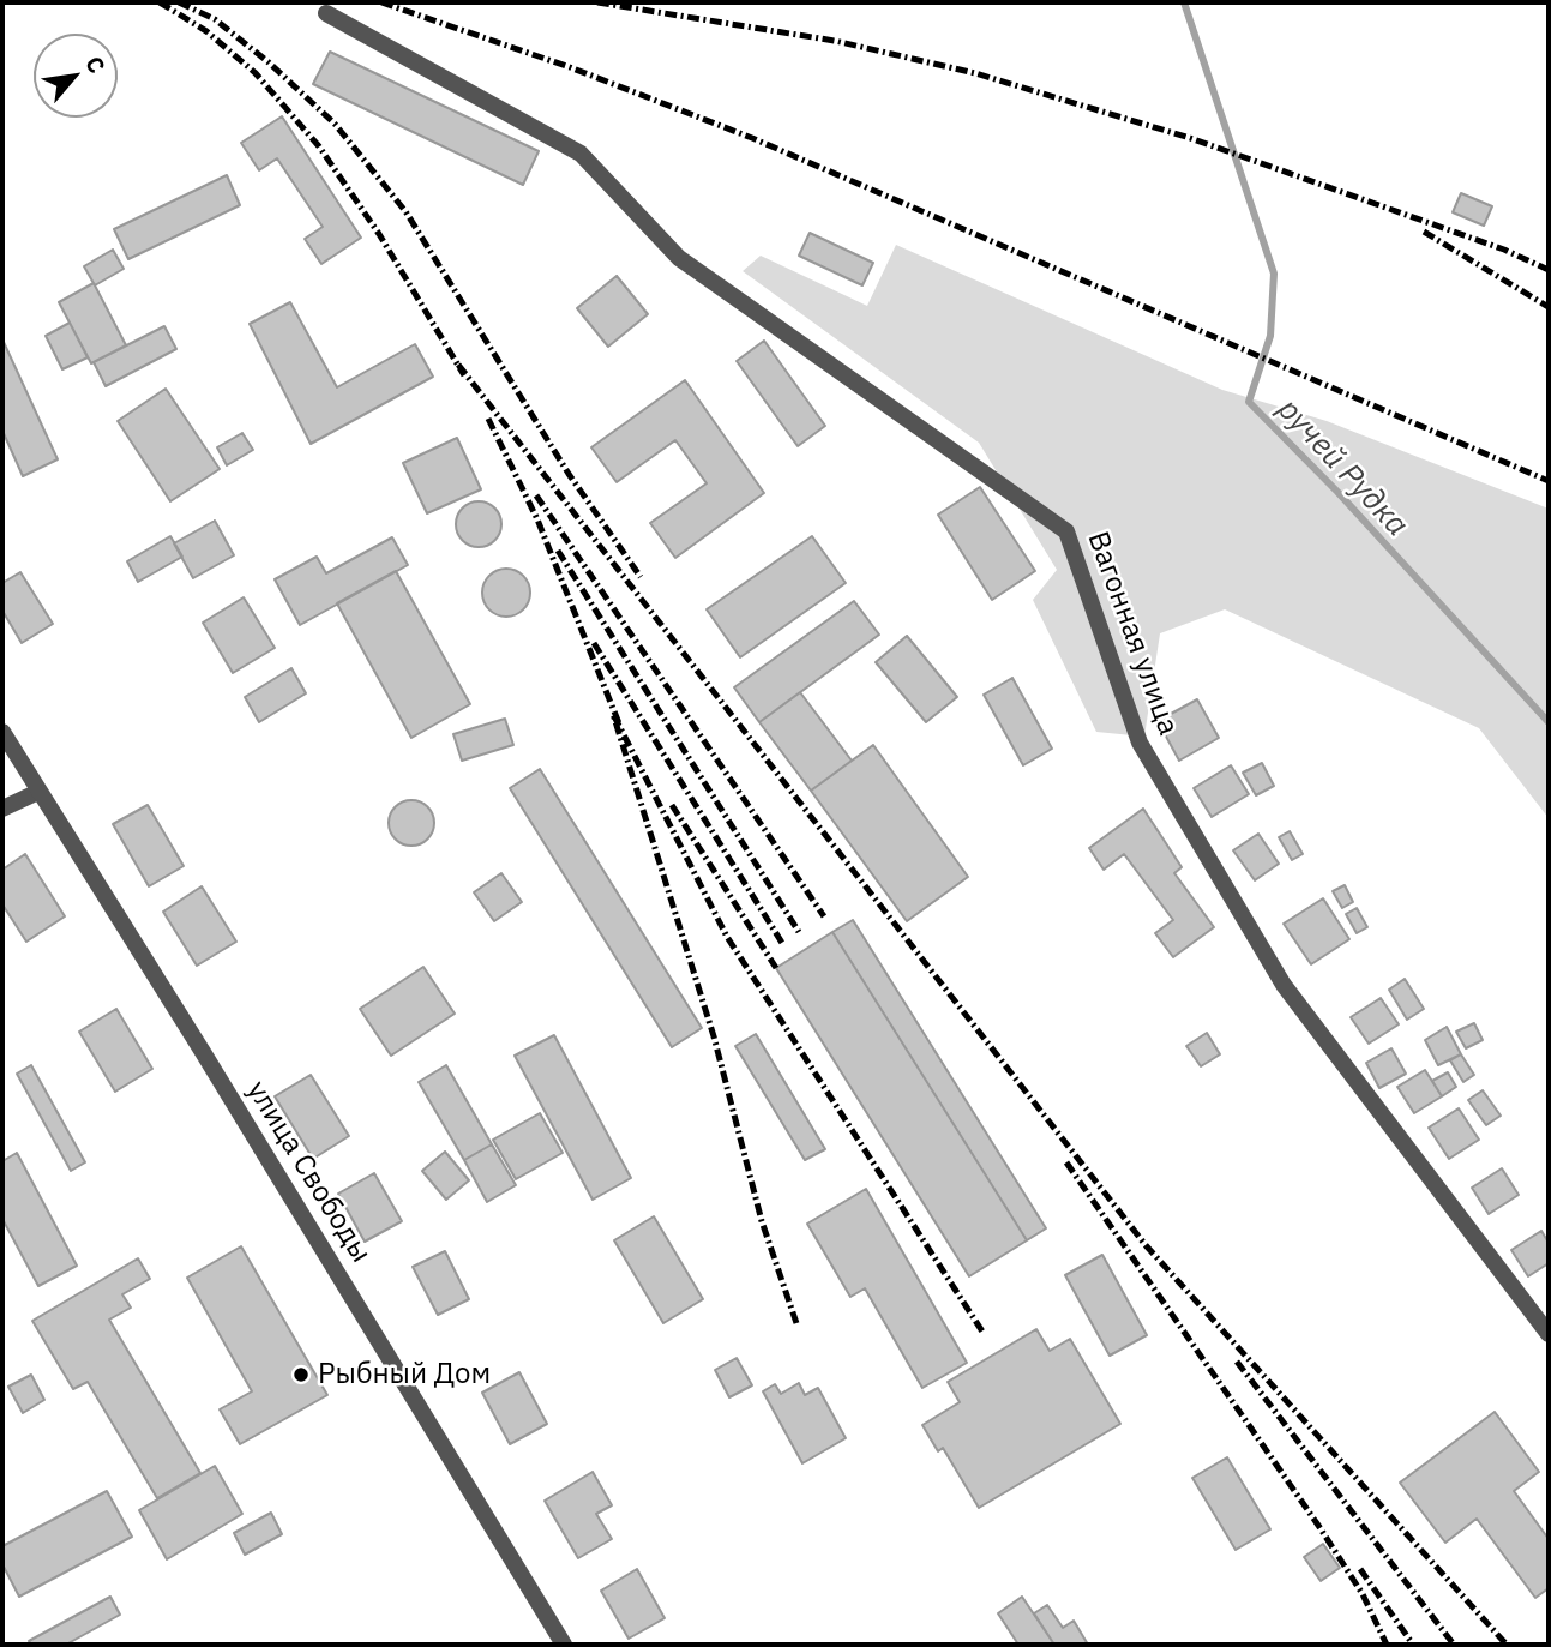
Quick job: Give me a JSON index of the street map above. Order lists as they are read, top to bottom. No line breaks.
{"streets":{"street":["Вагонная улица","улица Свободы"]},"water":["ручей Рудка"],"places":["Рыбный Дом"],"north":"top right"}
